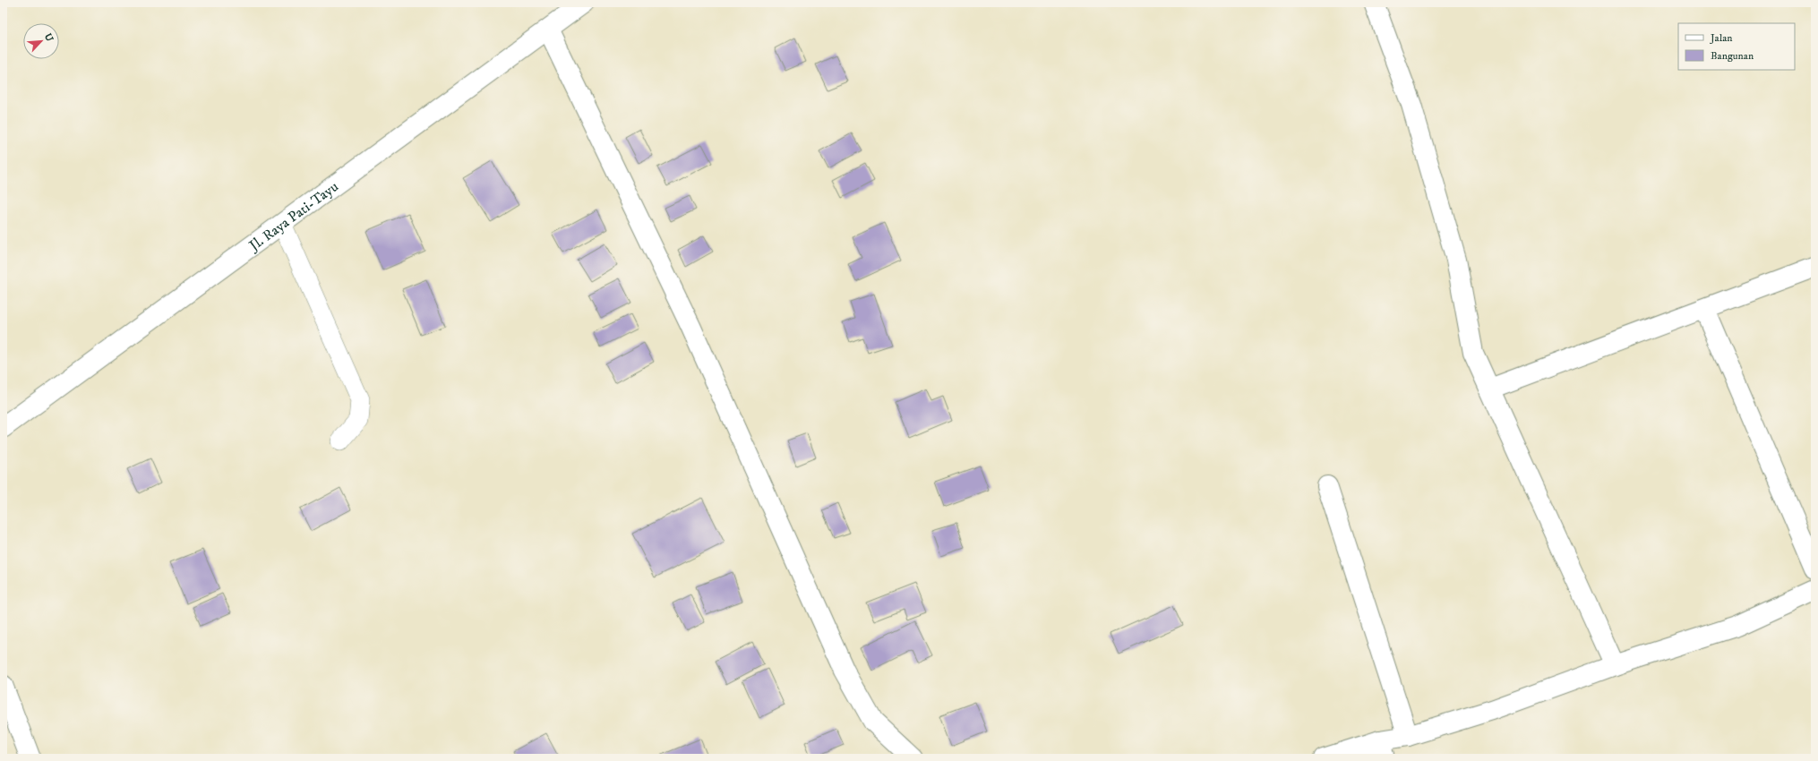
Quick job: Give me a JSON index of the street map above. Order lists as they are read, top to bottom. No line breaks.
{"streets":{"street":["Jl. Raya Pati-Tayu"]},"legend":["Jalan","Bangunan"],"north":"top right"}
